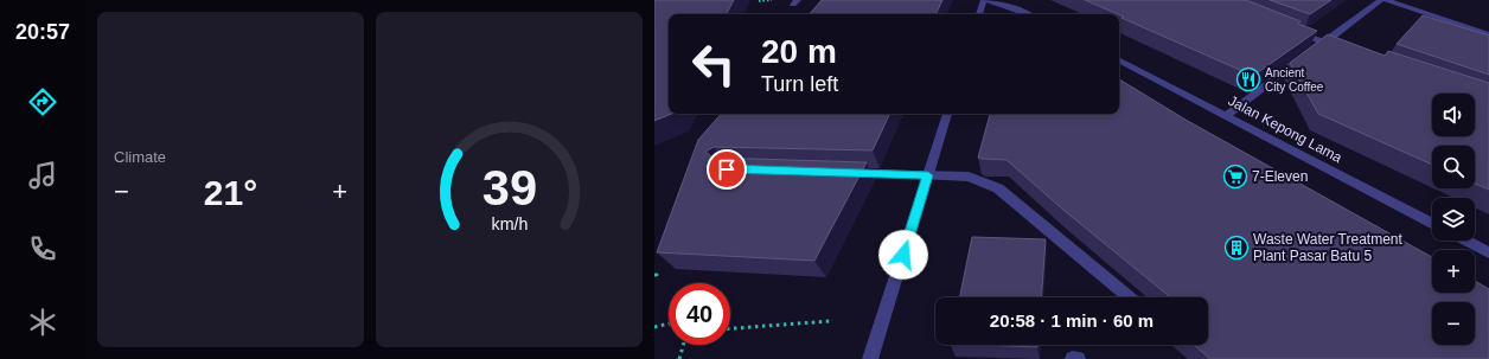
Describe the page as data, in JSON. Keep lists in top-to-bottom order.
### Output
{
  "streets": {
    "street": ["Jalan Kepong Lama"]
  },
  "places": {
    "restaurant": ["Ancient City Coffee"],
    "supermarket": ["7-Eleven"],
    "building": ["Waste Water Treatment Plant Pasar Batu 5"]
  },
  "page": {
    "tabs": "20:57",
    "tile": "Climate",
    "turn": ["20 m", "Turn left"],
    "map_buttons": ["+", "−"],
    "heat": ["−", "21°", "+"],
    "limit": "40",
    "trip": "20:58 · 1 min · 60 m",
    "gauge": ["39", "km/h"]
  }
}
